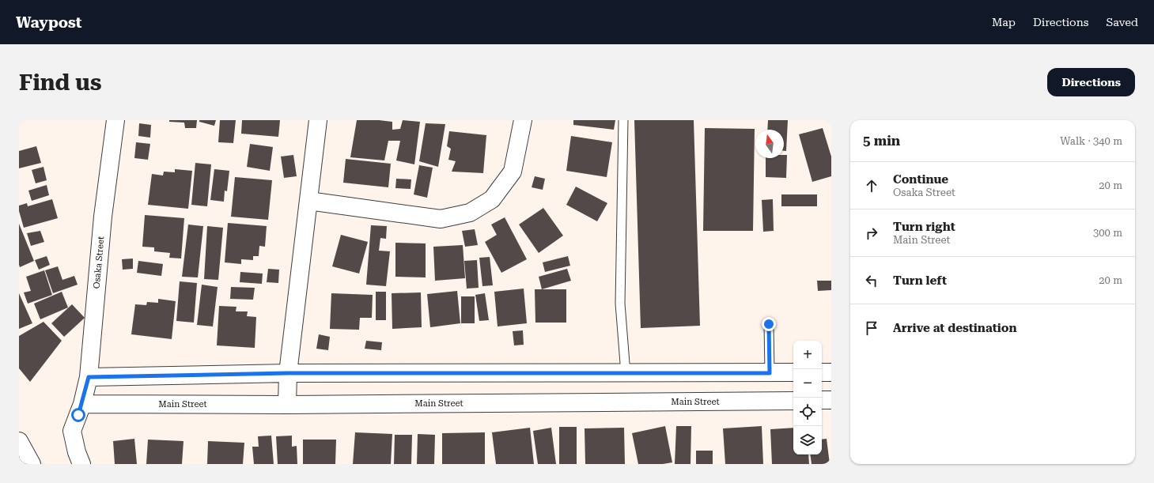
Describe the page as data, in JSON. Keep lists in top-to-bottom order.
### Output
{
  "streets": {
    "street": ["Osaka Street", "Main Street"]
  },
  "crossings": [
    ["Osaka Street", "Main Street"]
  ],
  "north": "top",
  "page": {
    "header": "Waypost",
    "nav": ["Map", "Directions", "Saved"],
    "buttons": "Directions",
    "title": "Find us",
    "heading": ["5 min", "Walk · 340 m"],
    "list": [
      ["Continue", "Osaka Street", "20 m"],
      ["Turn right", "Main Street", "300 m"],
      ["Turn left", "20 m"],
      "Arrive at destination"
    ],
    "map_buttons": ["+", "−"]
  }
}
